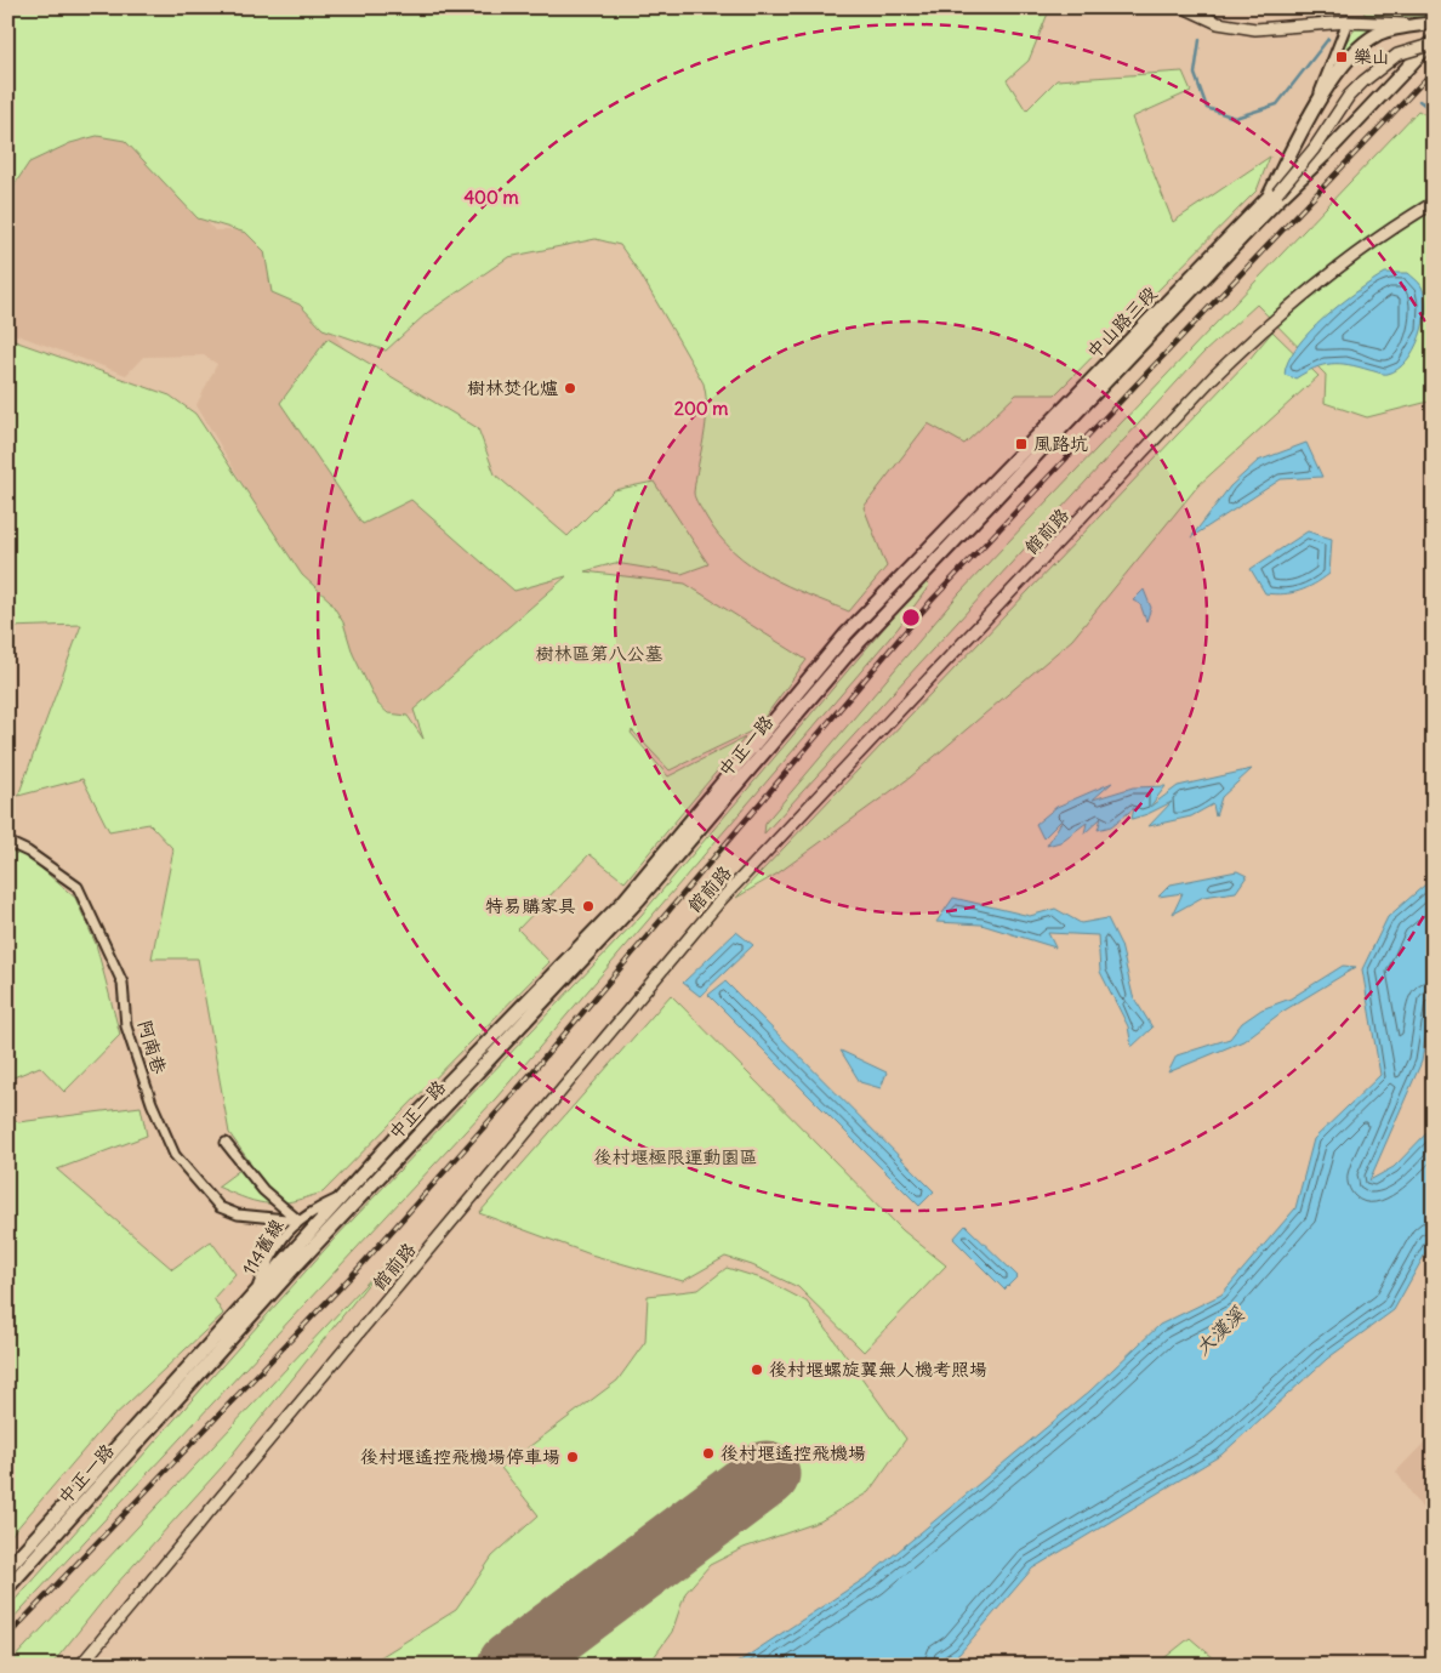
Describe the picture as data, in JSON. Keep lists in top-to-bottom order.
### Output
{
  "streets": {
    "main road": ["中山路三段", "中正一路"],
    "street": ["館前路", "阿南巷", "114舊線"]
  },
  "crossings": [
    ["中山路三段", "中正一路"],
    ["中正一路", "114舊線"],
    ["阿南巷", "114舊線"]
  ],
  "water": ["大漢溪"],
  "parks": ["樹林區第八公墓", "後村堰極限運動園區"],
  "places": {
    "transit": ["樂山", "風路坑"],
    "other": [
      "樹林焚化爐",
      "特易購家具",
      "後村堰螺旋翼無人機考照場",
      "後村堰遙控飛機場",
      "後村堰遙控飛機場停車場"
    ]
  },
  "rings": ["400 m", "200 m"]
}
